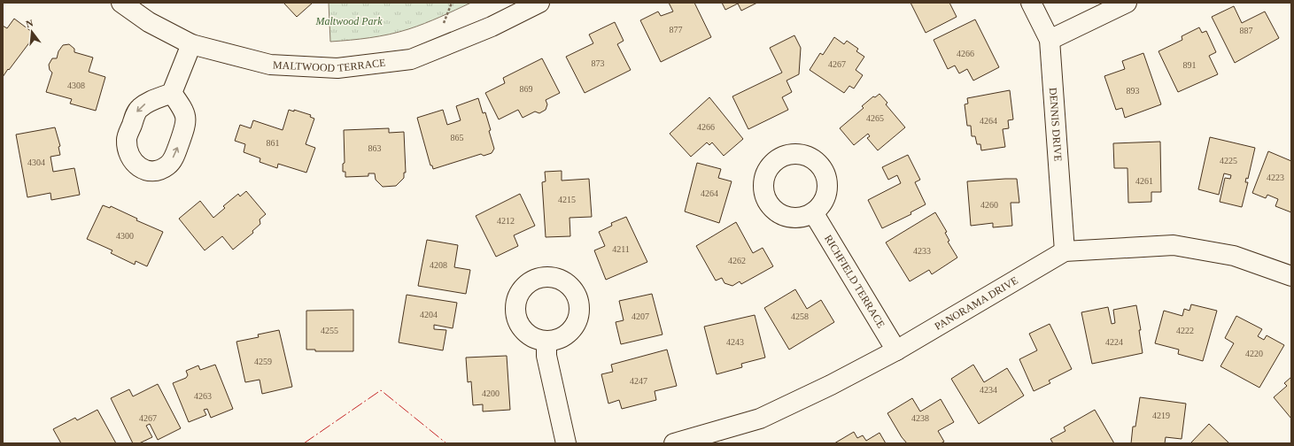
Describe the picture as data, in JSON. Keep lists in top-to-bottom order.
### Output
{
  "streets": {
    "street": [
      "MALTWOOD TERRACE",
      "DENNIS DRIVE",
      "RICHFIELD TERRACE",
      "PANORAMA DRIVE"
    ]
  },
  "crossings": [
    ["DENNIS DRIVE", "PANORAMA DRIVE"],
    ["RICHFIELD TERRACE", "PANORAMA DRIVE"]
  ],
  "parks": ["Maltwood Park"],
  "house_numbers": [
    "877",
    "887",
    "4266",
    "873",
    "4267",
    "891",
    "4308",
    "869",
    "893",
    "4265",
    "4264",
    "4266",
    "865",
    "861",
    "863",
    "4225",
    "4304",
    "4223",
    "4261",
    "4264",
    "4215",
    "4260",
    "4212",
    "4300",
    "4211",
    "4233",
    "4262",
    "4208",
    "4204",
    "4207",
    "4258",
    "4255",
    "4222",
    "4243",
    "4224",
    "4220",
    "4259",
    "4247",
    "4234",
    "4200",
    "4263",
    "4219",
    "4267",
    "4238"
  ],
  "north": "top"
}
